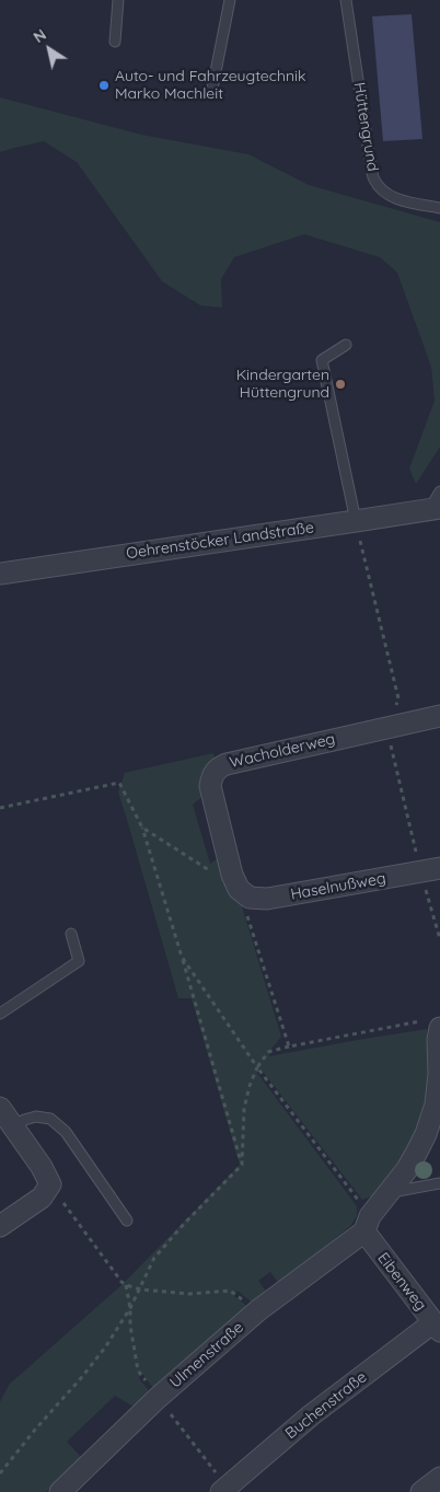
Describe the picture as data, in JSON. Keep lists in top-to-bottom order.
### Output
{
  "streets": {
    "street": [
      "Oehrenstöcker Landstraße",
      "Wacholderweg",
      "Haselnußweg",
      "Eibenweg",
      "Ulmenstraße",
      "Buchenstraße"
    ],
    "lane": ["Hüttengrund"]
  },
  "crossings": [
    ["Wacholderweg", "Haselnußweg"],
    ["Eibenweg", "Ulmenstraße"],
    ["Eibenweg", "Buchenstraße"]
  ],
  "places": ["Auto- und Fahrzeugtechnik Marko Machleit", "Kindergarten Hüttengrund"],
  "north": "top left"
}
